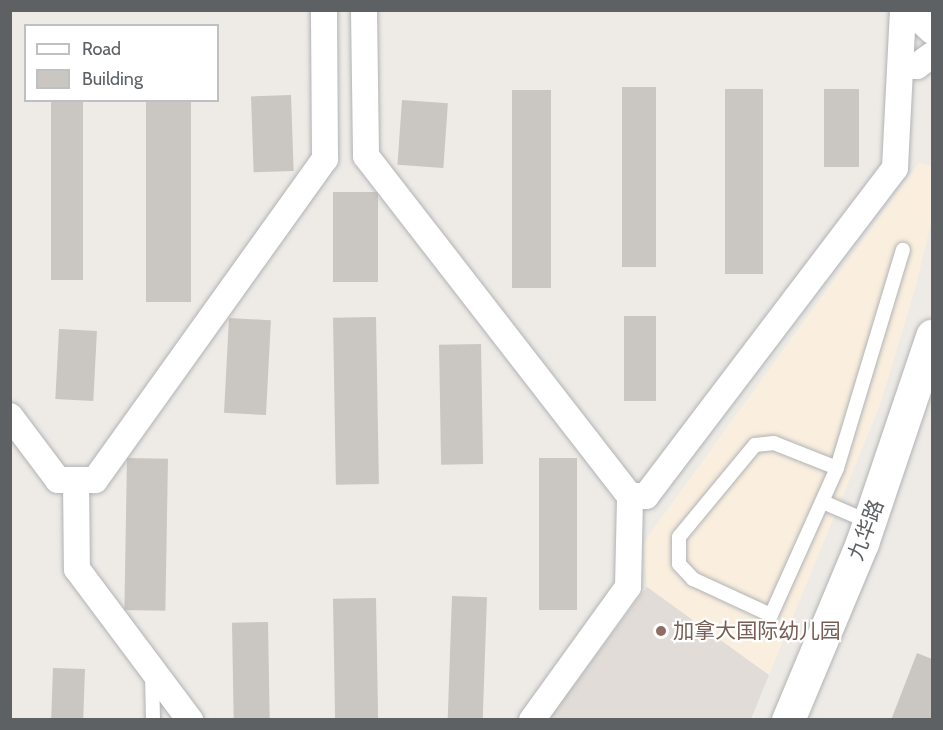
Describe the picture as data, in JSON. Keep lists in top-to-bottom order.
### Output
{
  "streets": {
    "street": ["九华路"]
  },
  "places": ["加拿大国际幼儿园"],
  "legend": ["Road", "Building"]
}
